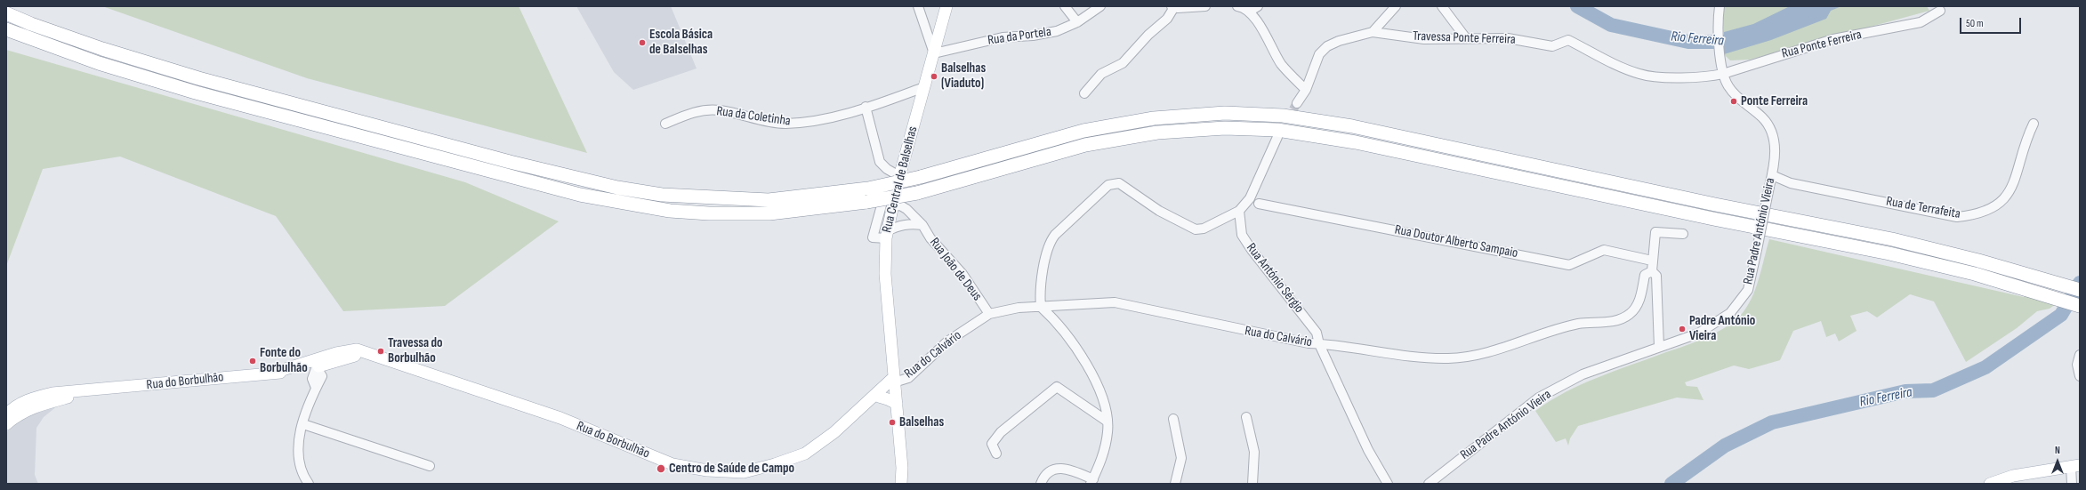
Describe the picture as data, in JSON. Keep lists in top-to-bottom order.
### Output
{
  "streets": {
    "main road": ["Rua Central de Balselhas", "Rua do Borbulhão"],
    "street": [
      "Rua da Portela",
      "Travessa Ponte Ferreira",
      "Rua Ponte Ferreira",
      "Rua da Coletinha",
      "Rua de Terrafeita",
      "Rua Padre António Vieira",
      "Rua Doutor Alberto Sampaio",
      "Rua João de Deus",
      "Rua António Sérgio",
      "Rua do Calvário"
    ]
  },
  "crossings": [
    ["Rua da Portela", "Rua Central de Balselhas"],
    ["Travessa Ponte Ferreira", "Rua Ponte Ferreira"],
    ["Travessa Ponte Ferreira", "Rua Padre António Vieira"],
    ["Rua Ponte Ferreira", "Rua Padre António Vieira"],
    ["Rua da Coletinha", "Rua Central de Balselhas"],
    ["Rua Central de Balselhas", "Rua João de Deus"],
    ["Rua Central de Balselhas", "Rua do Calvário"],
    ["Rua Central de Balselhas", "Rua do Borbulhão"],
    ["Rua de Terrafeita", "Rua Padre António Vieira"],
    ["Rua João de Deus", "Rua do Calvário"],
    ["Rua António Sérgio", "Rua do Calvário"],
    ["Rua do Calvário", "Rua do Borbulhão"]
  ],
  "water": ["Rio Ferreira"],
  "places": [
    "Escola Básica de Balselhas",
    "Balselhas (Viaduto)",
    "Ponte Ferreira",
    "Padre António Vieira",
    "Travessa do Borbulhão",
    "Fonte do Borbulhão",
    "Balselhas",
    "Centro de Saúde de Campo"
  ],
  "scale_bar": "50 m",
  "north": "top"
}
